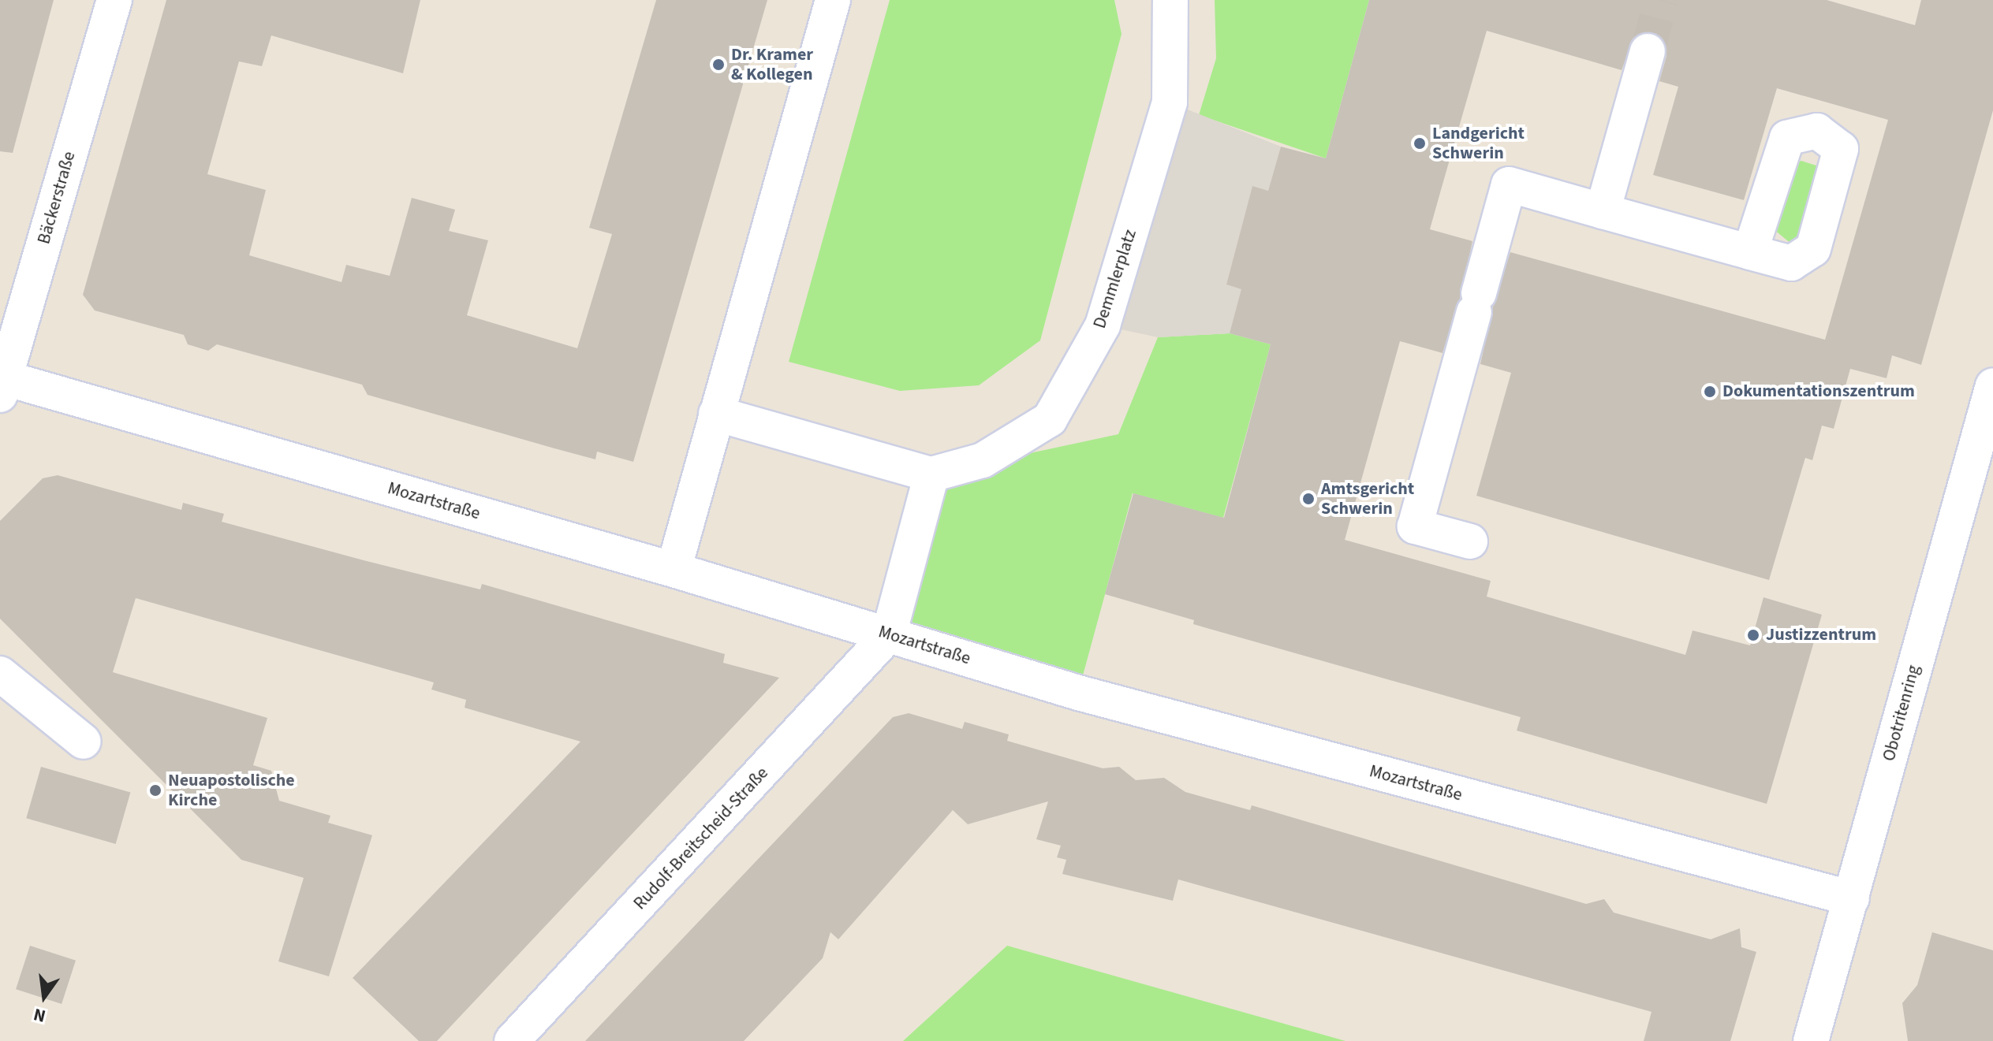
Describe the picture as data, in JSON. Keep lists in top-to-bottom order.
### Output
{
  "streets": {
    "street": [
      "Bäckerstraße",
      "Demmlerplatz",
      "Mozartstraße",
      "Obotritenring",
      "Rudolf-Breitscheid-Straße"
    ]
  },
  "crossings": [
    ["Bäckerstraße", "Mozartstraße"],
    ["Mozartstraße", "Obotritenring"],
    ["Mozartstraße", "Rudolf-Breitscheid-Straße"]
  ],
  "places": [
    "Dr. Kramer & Kollegen",
    "Landgericht Schwerin",
    "Dokumentationszentrum",
    "Amtsgericht Schwerin",
    "Justizzentrum",
    "Neuapostolische Kirche"
  ],
  "north": "bottom"
}
